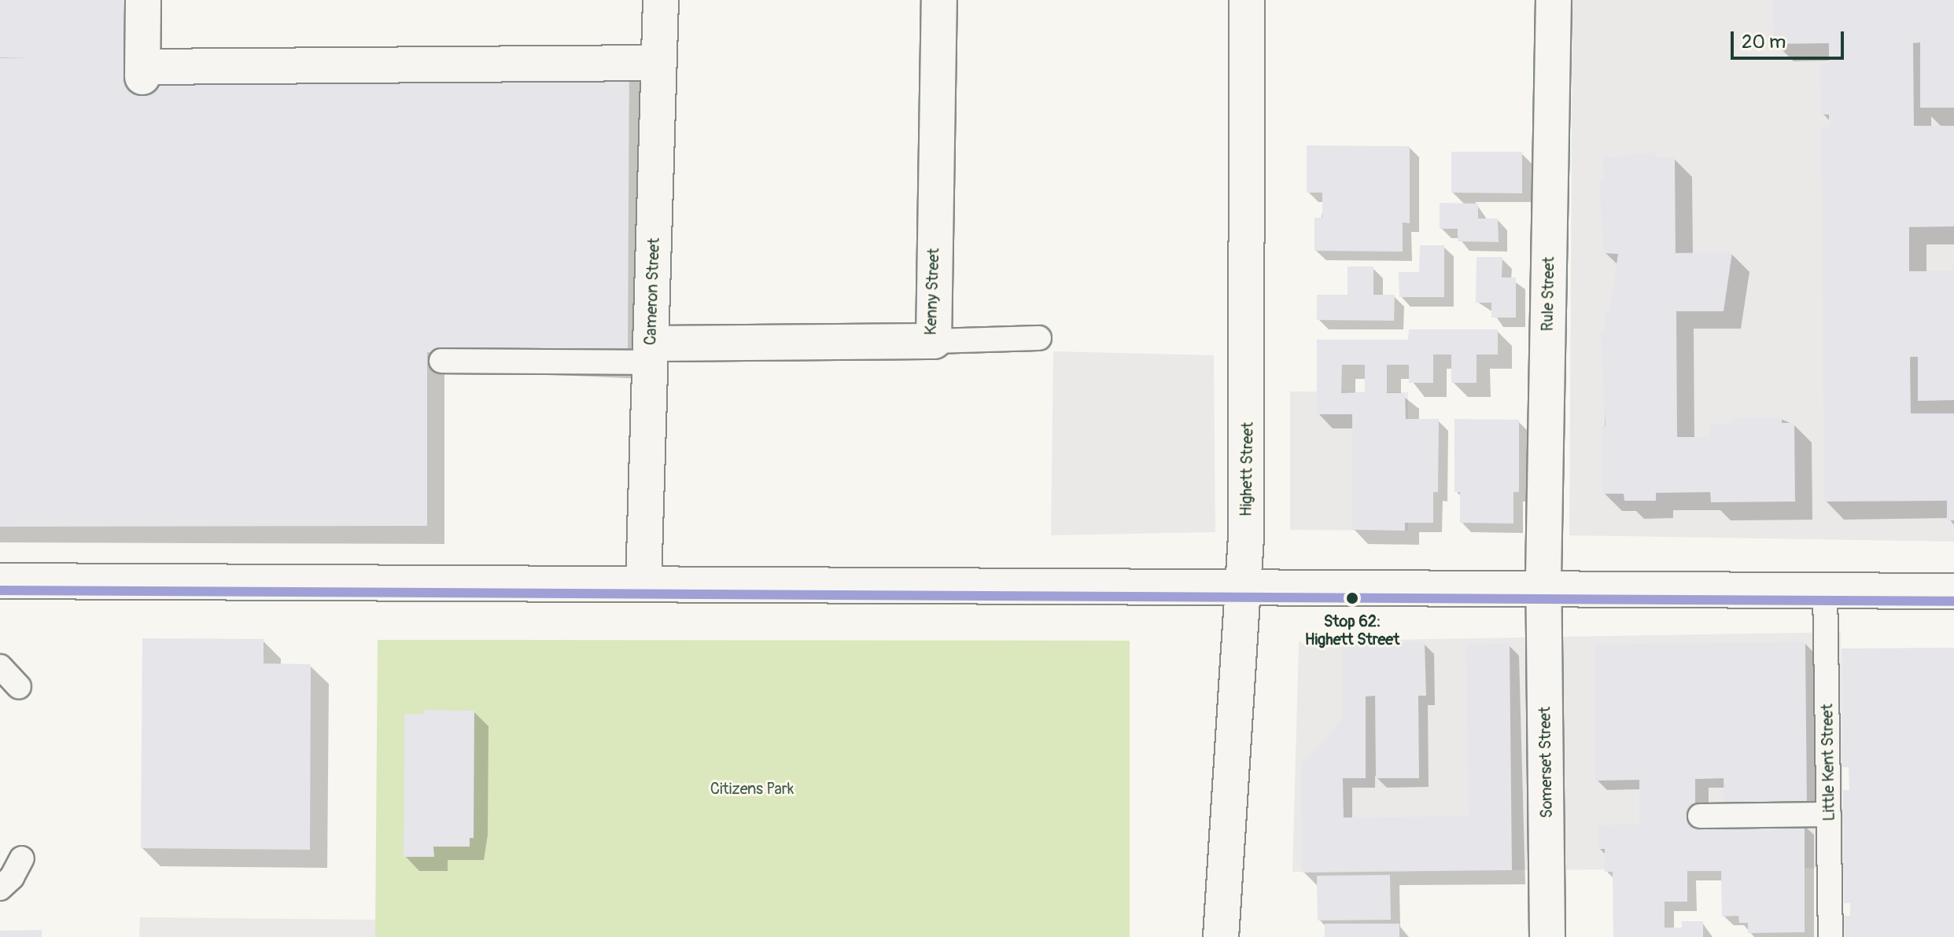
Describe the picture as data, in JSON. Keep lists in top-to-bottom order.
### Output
{
  "streets": {
    "street": [
      "Cameron Street",
      "Kenny Street",
      "Rule Street",
      "Highett Street",
      "Somerset Street"
    ],
    "lane": ["Little Kent Street"]
  },
  "crossings": [
    ["Cameron Street", "Kenny Street"],
    ["Rule Street", "Somerset Street"]
  ],
  "parks": ["Citizens Park"],
  "places": ["Stop 62: Highett Street"],
  "scale_bar": "20 m"
}
